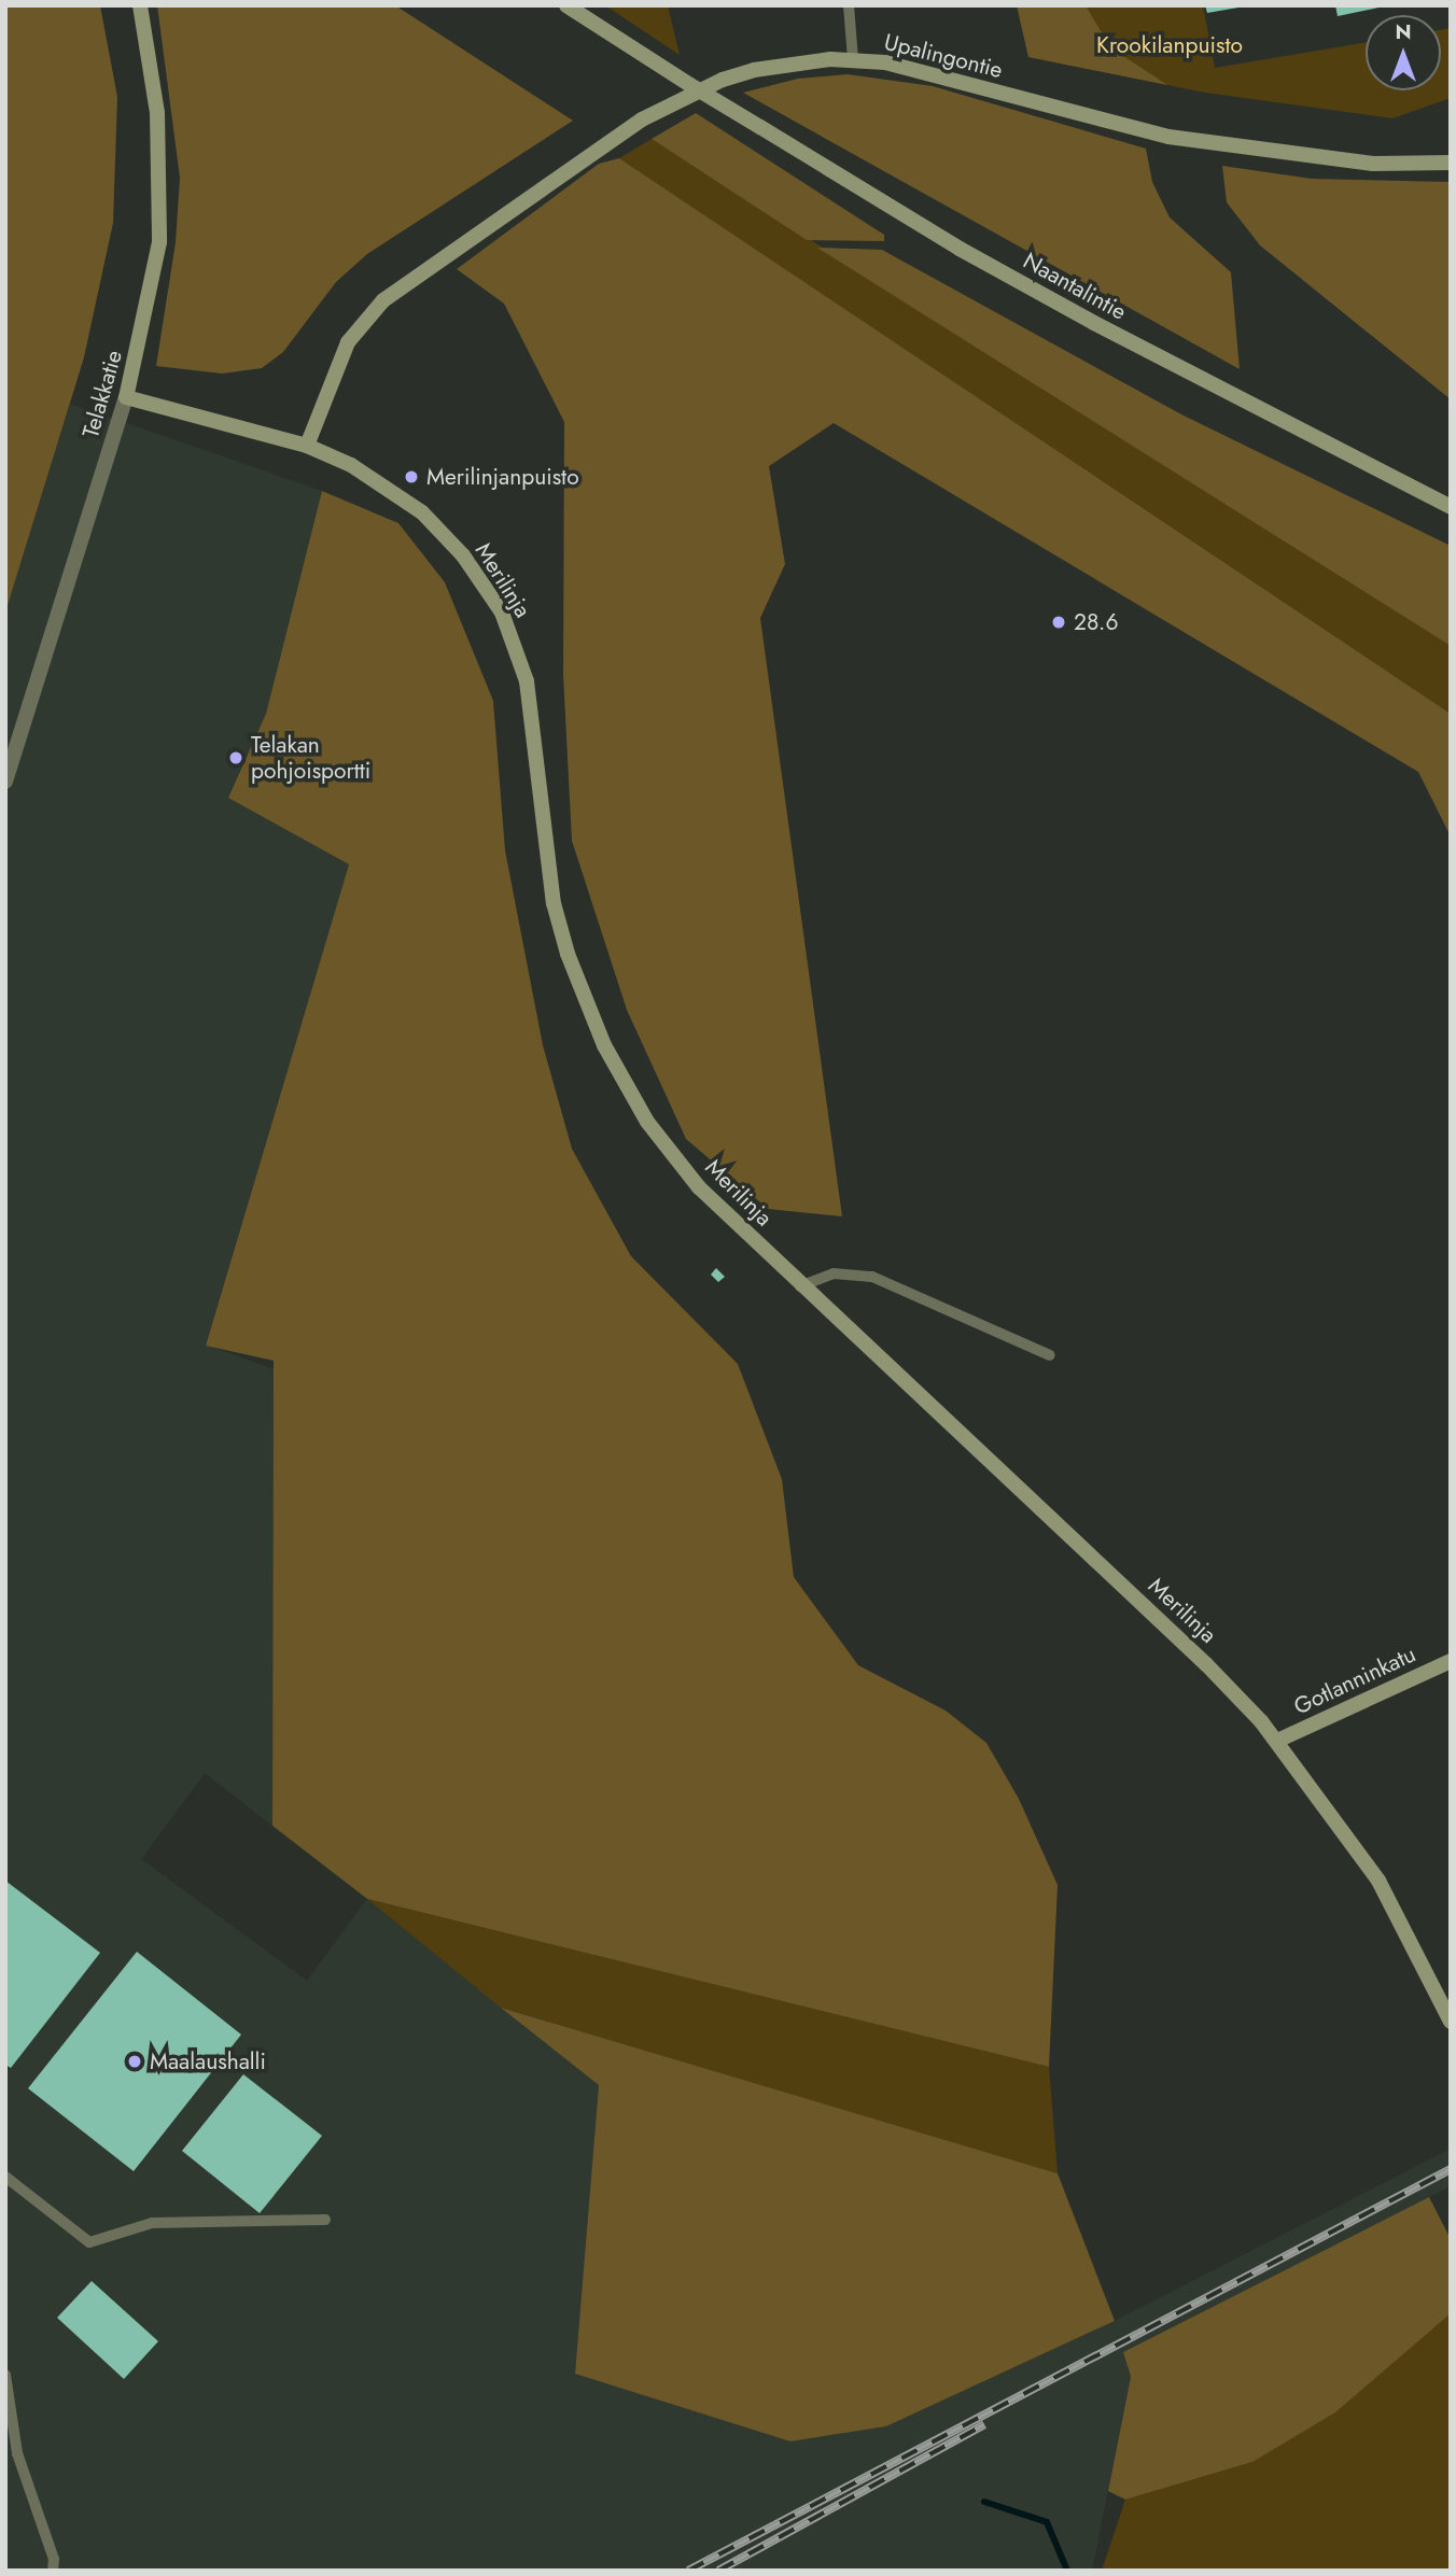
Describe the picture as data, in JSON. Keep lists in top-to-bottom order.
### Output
{
  "streets": {
    "street": [
      "Upalingontie",
      "Naantalintie",
      "Telakkatie",
      "Merilinja",
      "Gotlanninkatu"
    ]
  },
  "crossings": [
    ["Upalingontie", "Merilinja"],
    ["Telakkatie", "Merilinja"],
    ["Merilinja", "Gotlanninkatu"]
  ],
  "parks": ["Krookilanpuisto"],
  "places": [
    "Merilinjanpuisto",
    "28.6",
    "Telakan pohjoisportti",
    "Maalaushalli"
  ],
  "north": "top"
}
